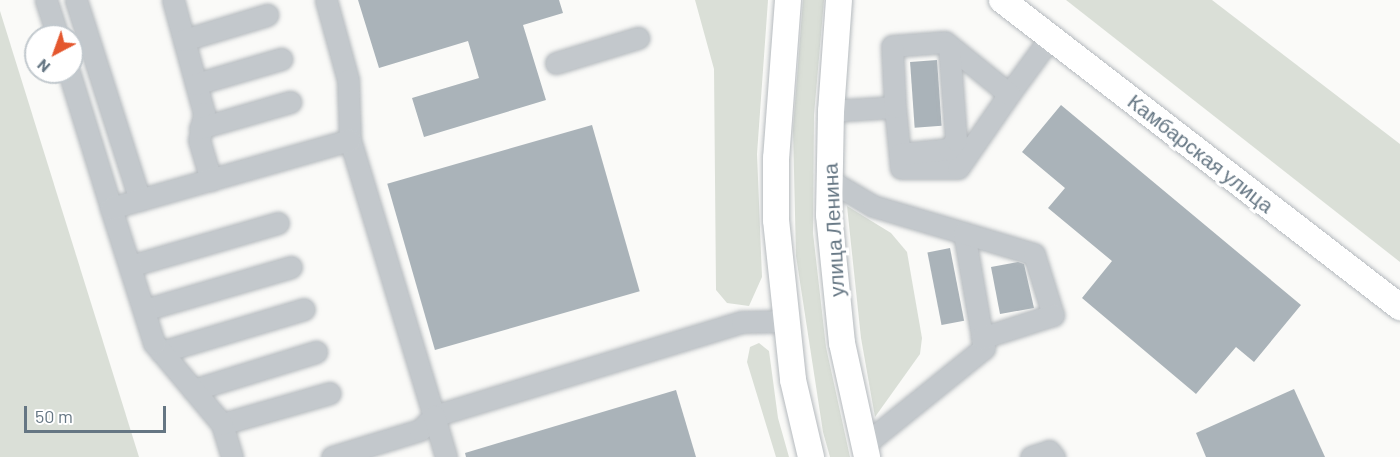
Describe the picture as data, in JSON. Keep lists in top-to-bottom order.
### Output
{
  "streets": {
    "main road": ["Камбарская улица", "улица Ленина"]
  },
  "scale_bar": "50 m",
  "north": "bottom left"
}
